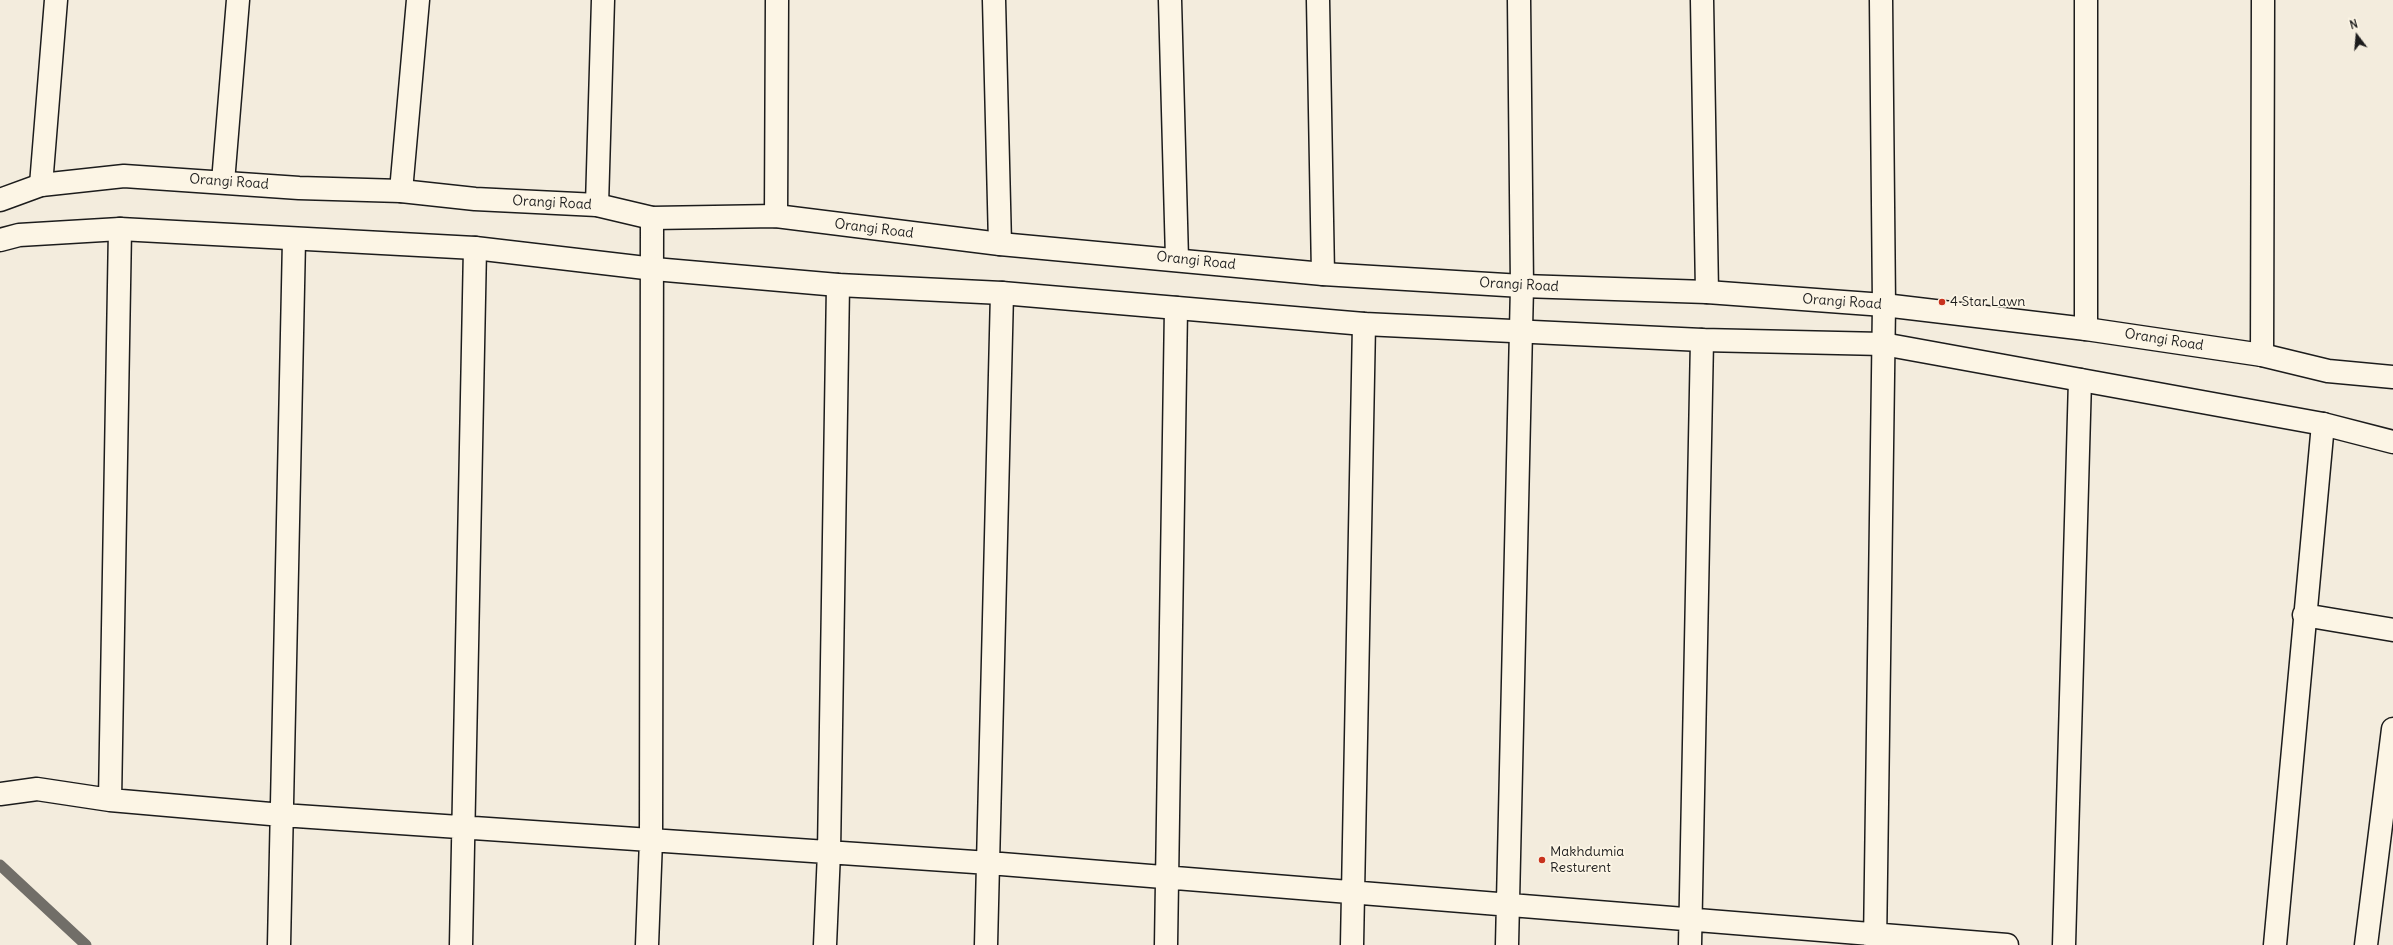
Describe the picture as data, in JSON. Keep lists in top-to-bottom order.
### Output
{
  "streets": {
    "street": ["Orangi Road"]
  },
  "places": ["4 Star Lawn", "Makhdumia Resturent"],
  "north": "top"
}
